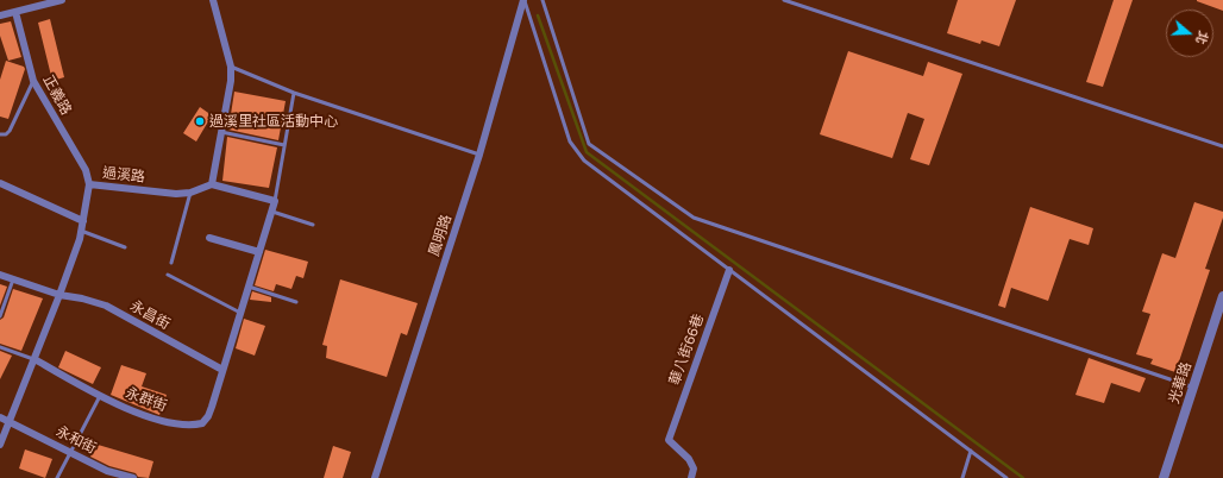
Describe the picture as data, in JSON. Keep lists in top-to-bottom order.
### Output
{
  "streets": {
    "street": [
      "正義路",
      "過溪路",
      "鳳明路",
      "永昌街",
      "華八街66巷",
      "光華路",
      "永群街",
      "永和街"
    ]
  },
  "crossings": [
    ["正義路", "過溪路"],
    ["過溪路", "永昌街"],
    ["過溪路", "永群街"],
    ["過溪路", "永和街"],
    ["永昌街", "永群街"]
  ],
  "places": ["過溪里社區活動中心"],
  "north": "right"
}
